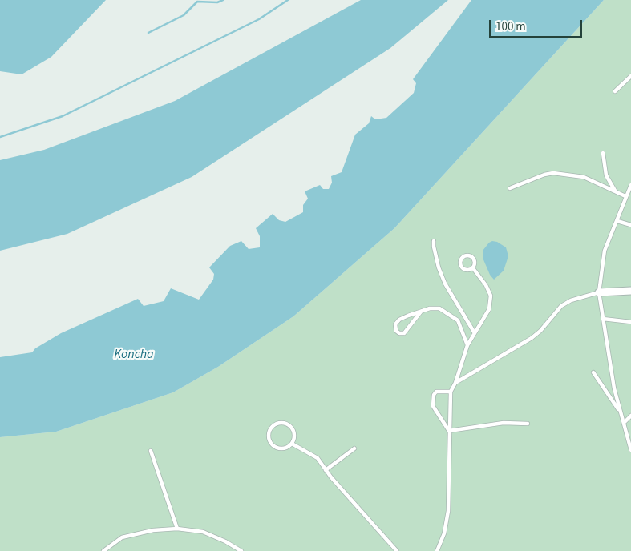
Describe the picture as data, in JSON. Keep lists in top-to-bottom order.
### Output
{
  "water": ["Koncha"],
  "scale_bar": "100 m"
}
